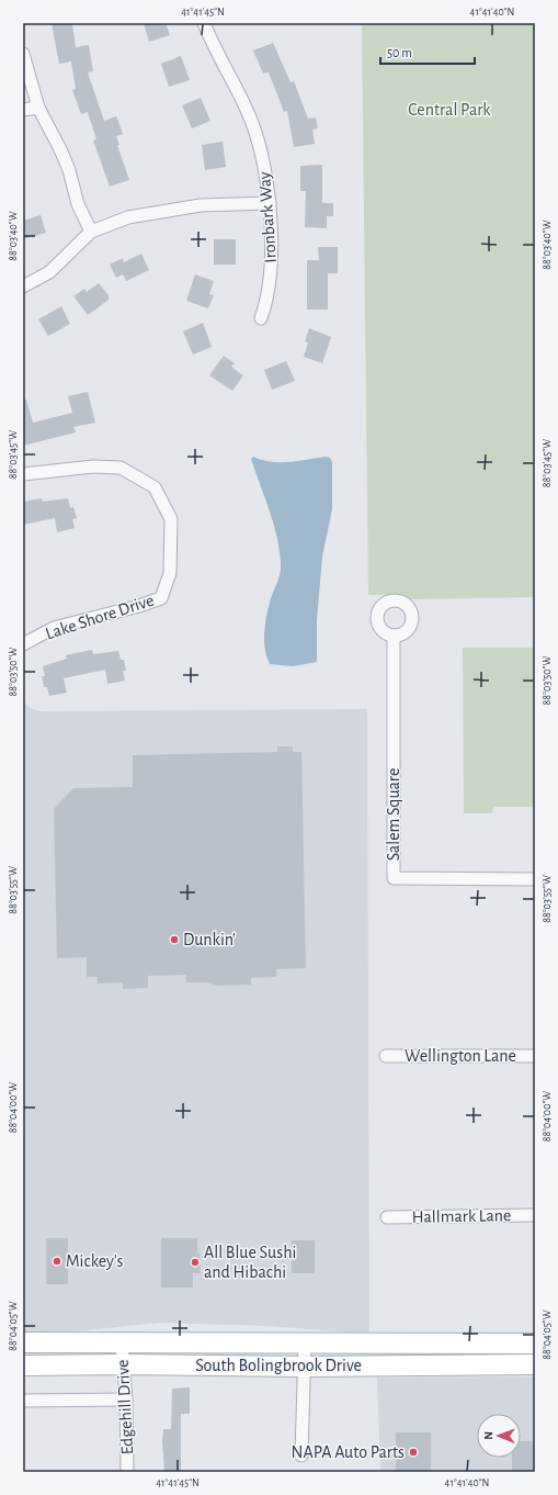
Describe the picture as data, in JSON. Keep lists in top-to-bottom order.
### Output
{
  "streets": {
    "main road": ["South Bolingbrook Drive"],
    "street": [
      "Ironbark Way",
      "Lake Shore Drive",
      "Salem Square",
      "Wellington Lane",
      "Hallmark Lane",
      "Edgehill Drive"
    ]
  },
  "crossings": [
    ["South Bolingbrook Drive", "Edgehill Drive"]
  ],
  "parks": ["Central Park"],
  "places": [
    "Dunkin'",
    "Mickey's",
    "All Blue Sushi and Hibachi",
    "NAPA Auto Parts"
  ],
  "scale_bar": "50 m",
  "north": "left",
  "coordinates": [
    "41°41'45\"N",
    "41°41'40\"N",
    "88°03'40\"W",
    "88°03'45\"W",
    "88°03'50\"W",
    "88°03'55\"W",
    "88°04'00\"W",
    "88°04'05\"W"
  ]
}
